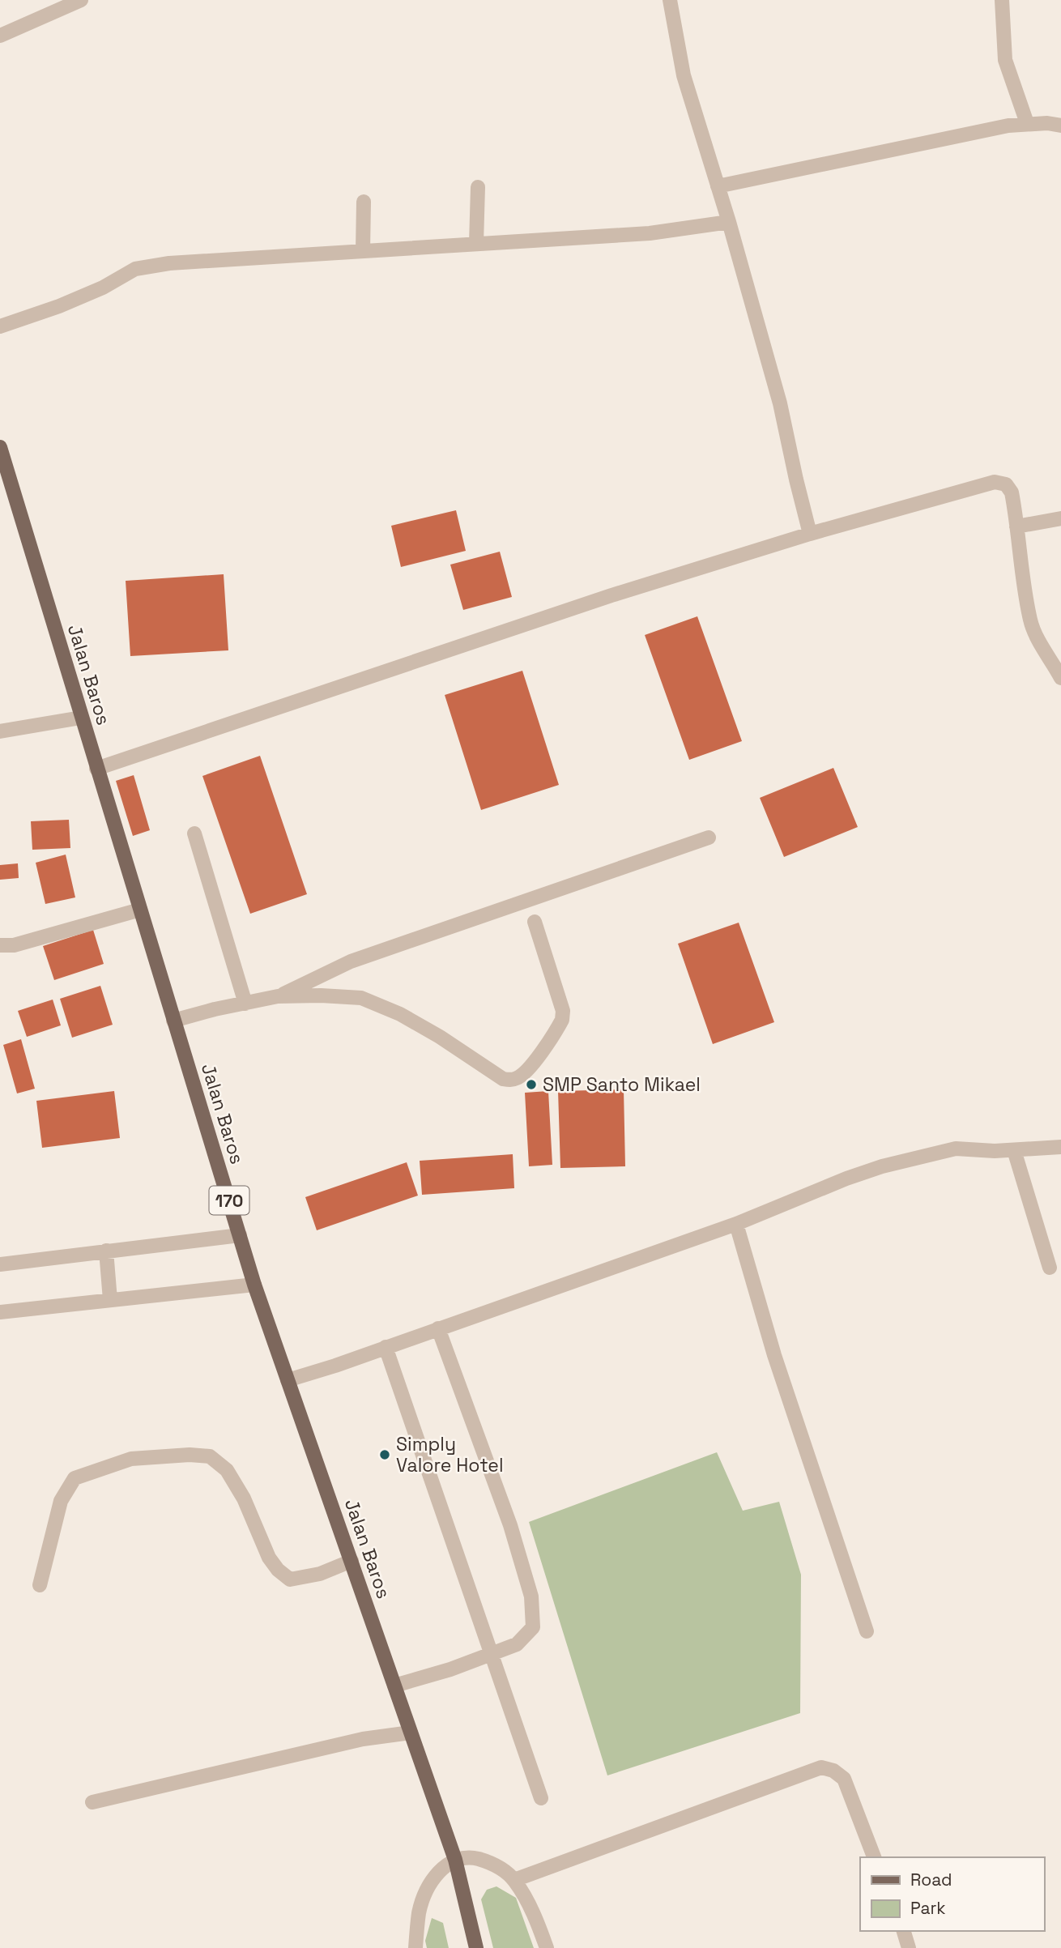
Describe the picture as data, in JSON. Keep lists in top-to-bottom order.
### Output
{
  "streets": {
    "main road": ["Jalan Baros", "170"]
  },
  "places": ["SMP Santo Mikael", "Simply Valore Hotel"],
  "legend": ["Road", "Park"]
}
